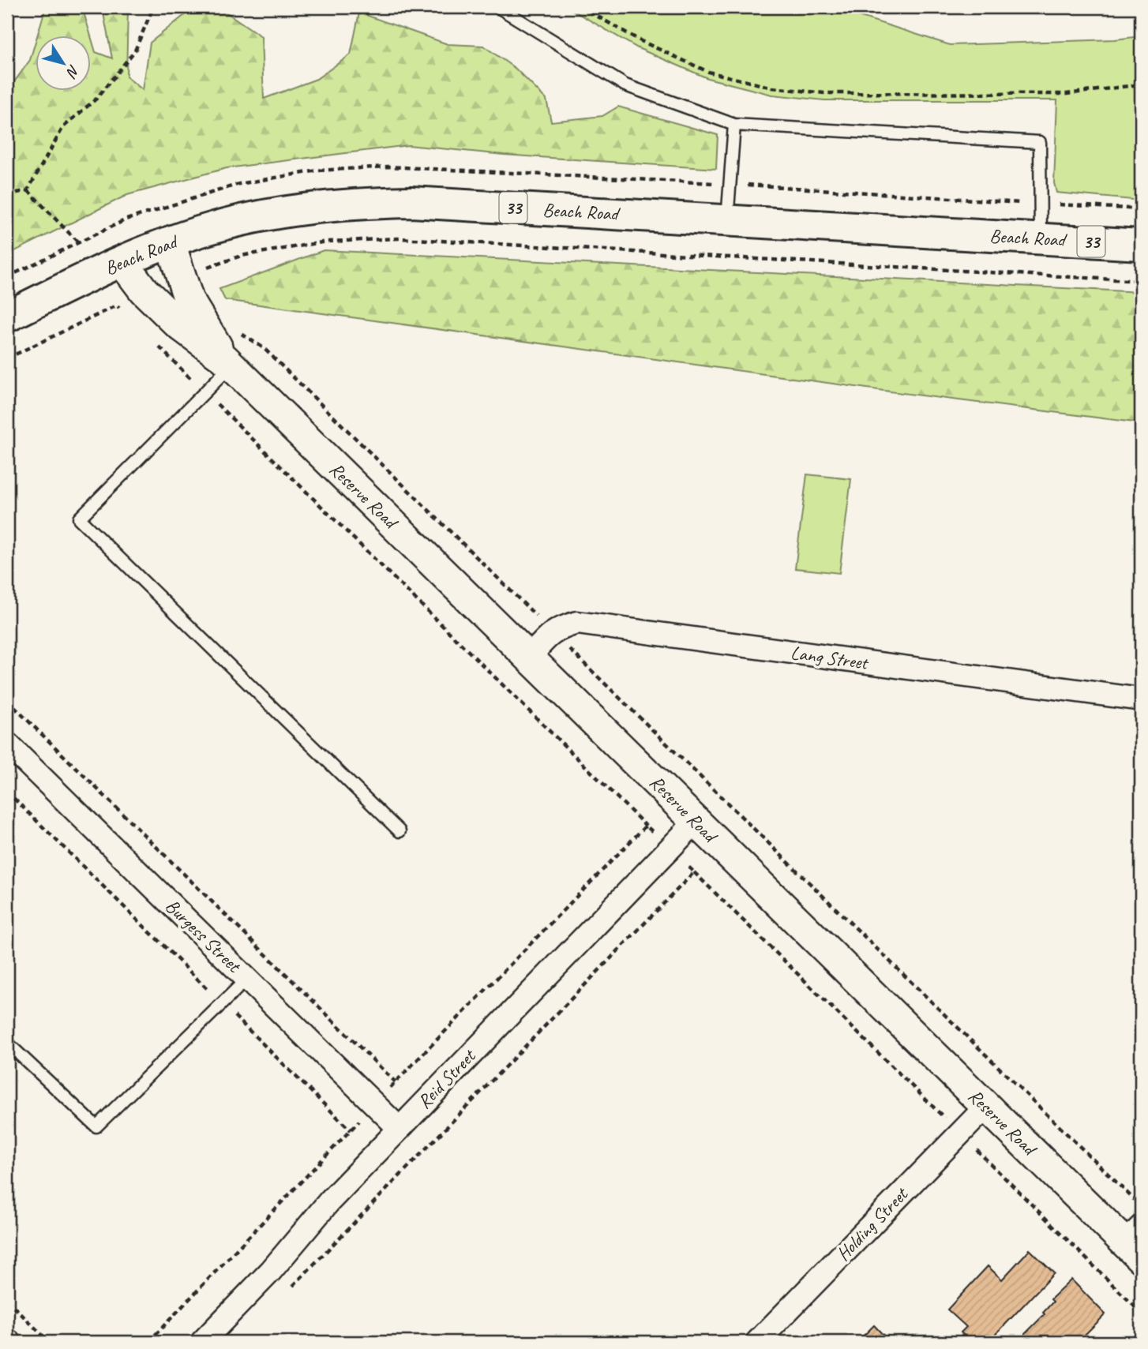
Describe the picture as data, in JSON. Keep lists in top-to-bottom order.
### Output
{
  "streets": {
    "main road": ["33", "Beach Road"],
    "street": [
      "Reserve Road",
      "Lang Street",
      "Burgess Street",
      "Reid Street",
      "Holding Street"
    ]
  },
  "crossings": [
    ["Beach Road", "Reserve Road"],
    ["Reserve Road", "Reid Street"],
    ["Reserve Road", "Holding Street"],
    ["Burgess Street", "Reid Street"]
  ],
  "north": "bottom right"
}
